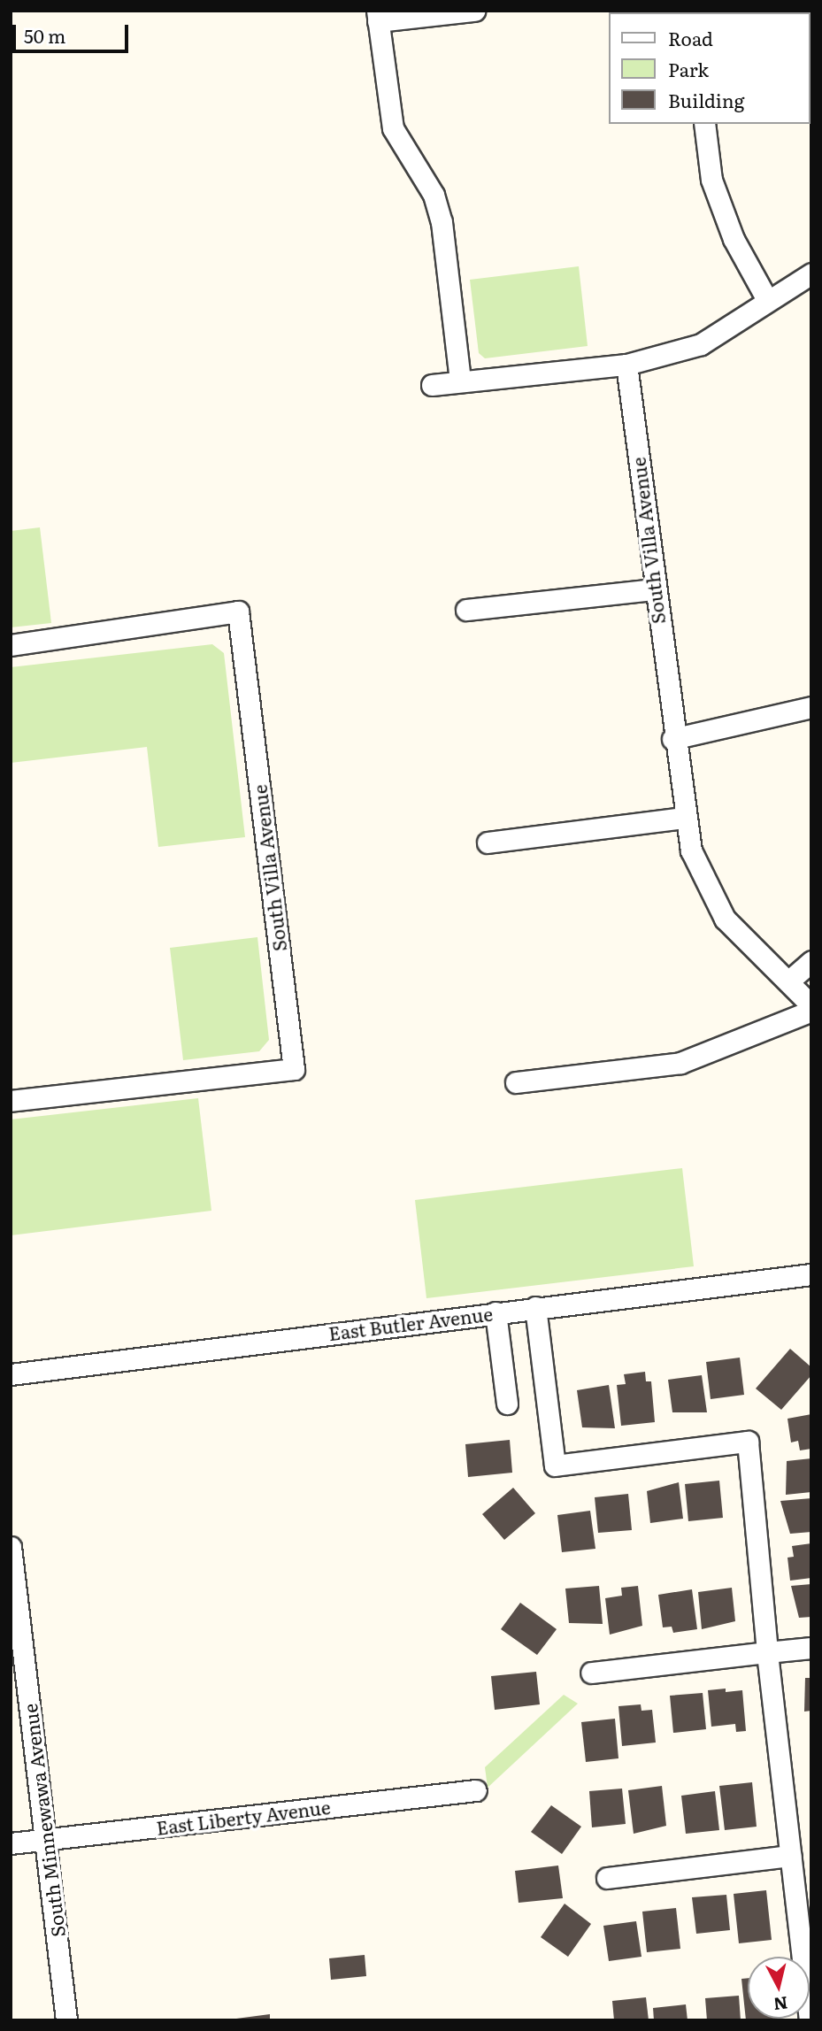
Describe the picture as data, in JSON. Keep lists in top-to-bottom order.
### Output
{
  "streets": {
    "street": [
      "South Villa Avenue",
      "East Butler Avenue",
      "East Liberty Avenue",
      "South Minnewawa Avenue"
    ]
  },
  "crossings": [
    ["East Liberty Avenue", "South Minnewawa Avenue"]
  ],
  "legend": ["Road", "Park", "Building"],
  "scale_bar": "50 m",
  "north": "bottom"
}
